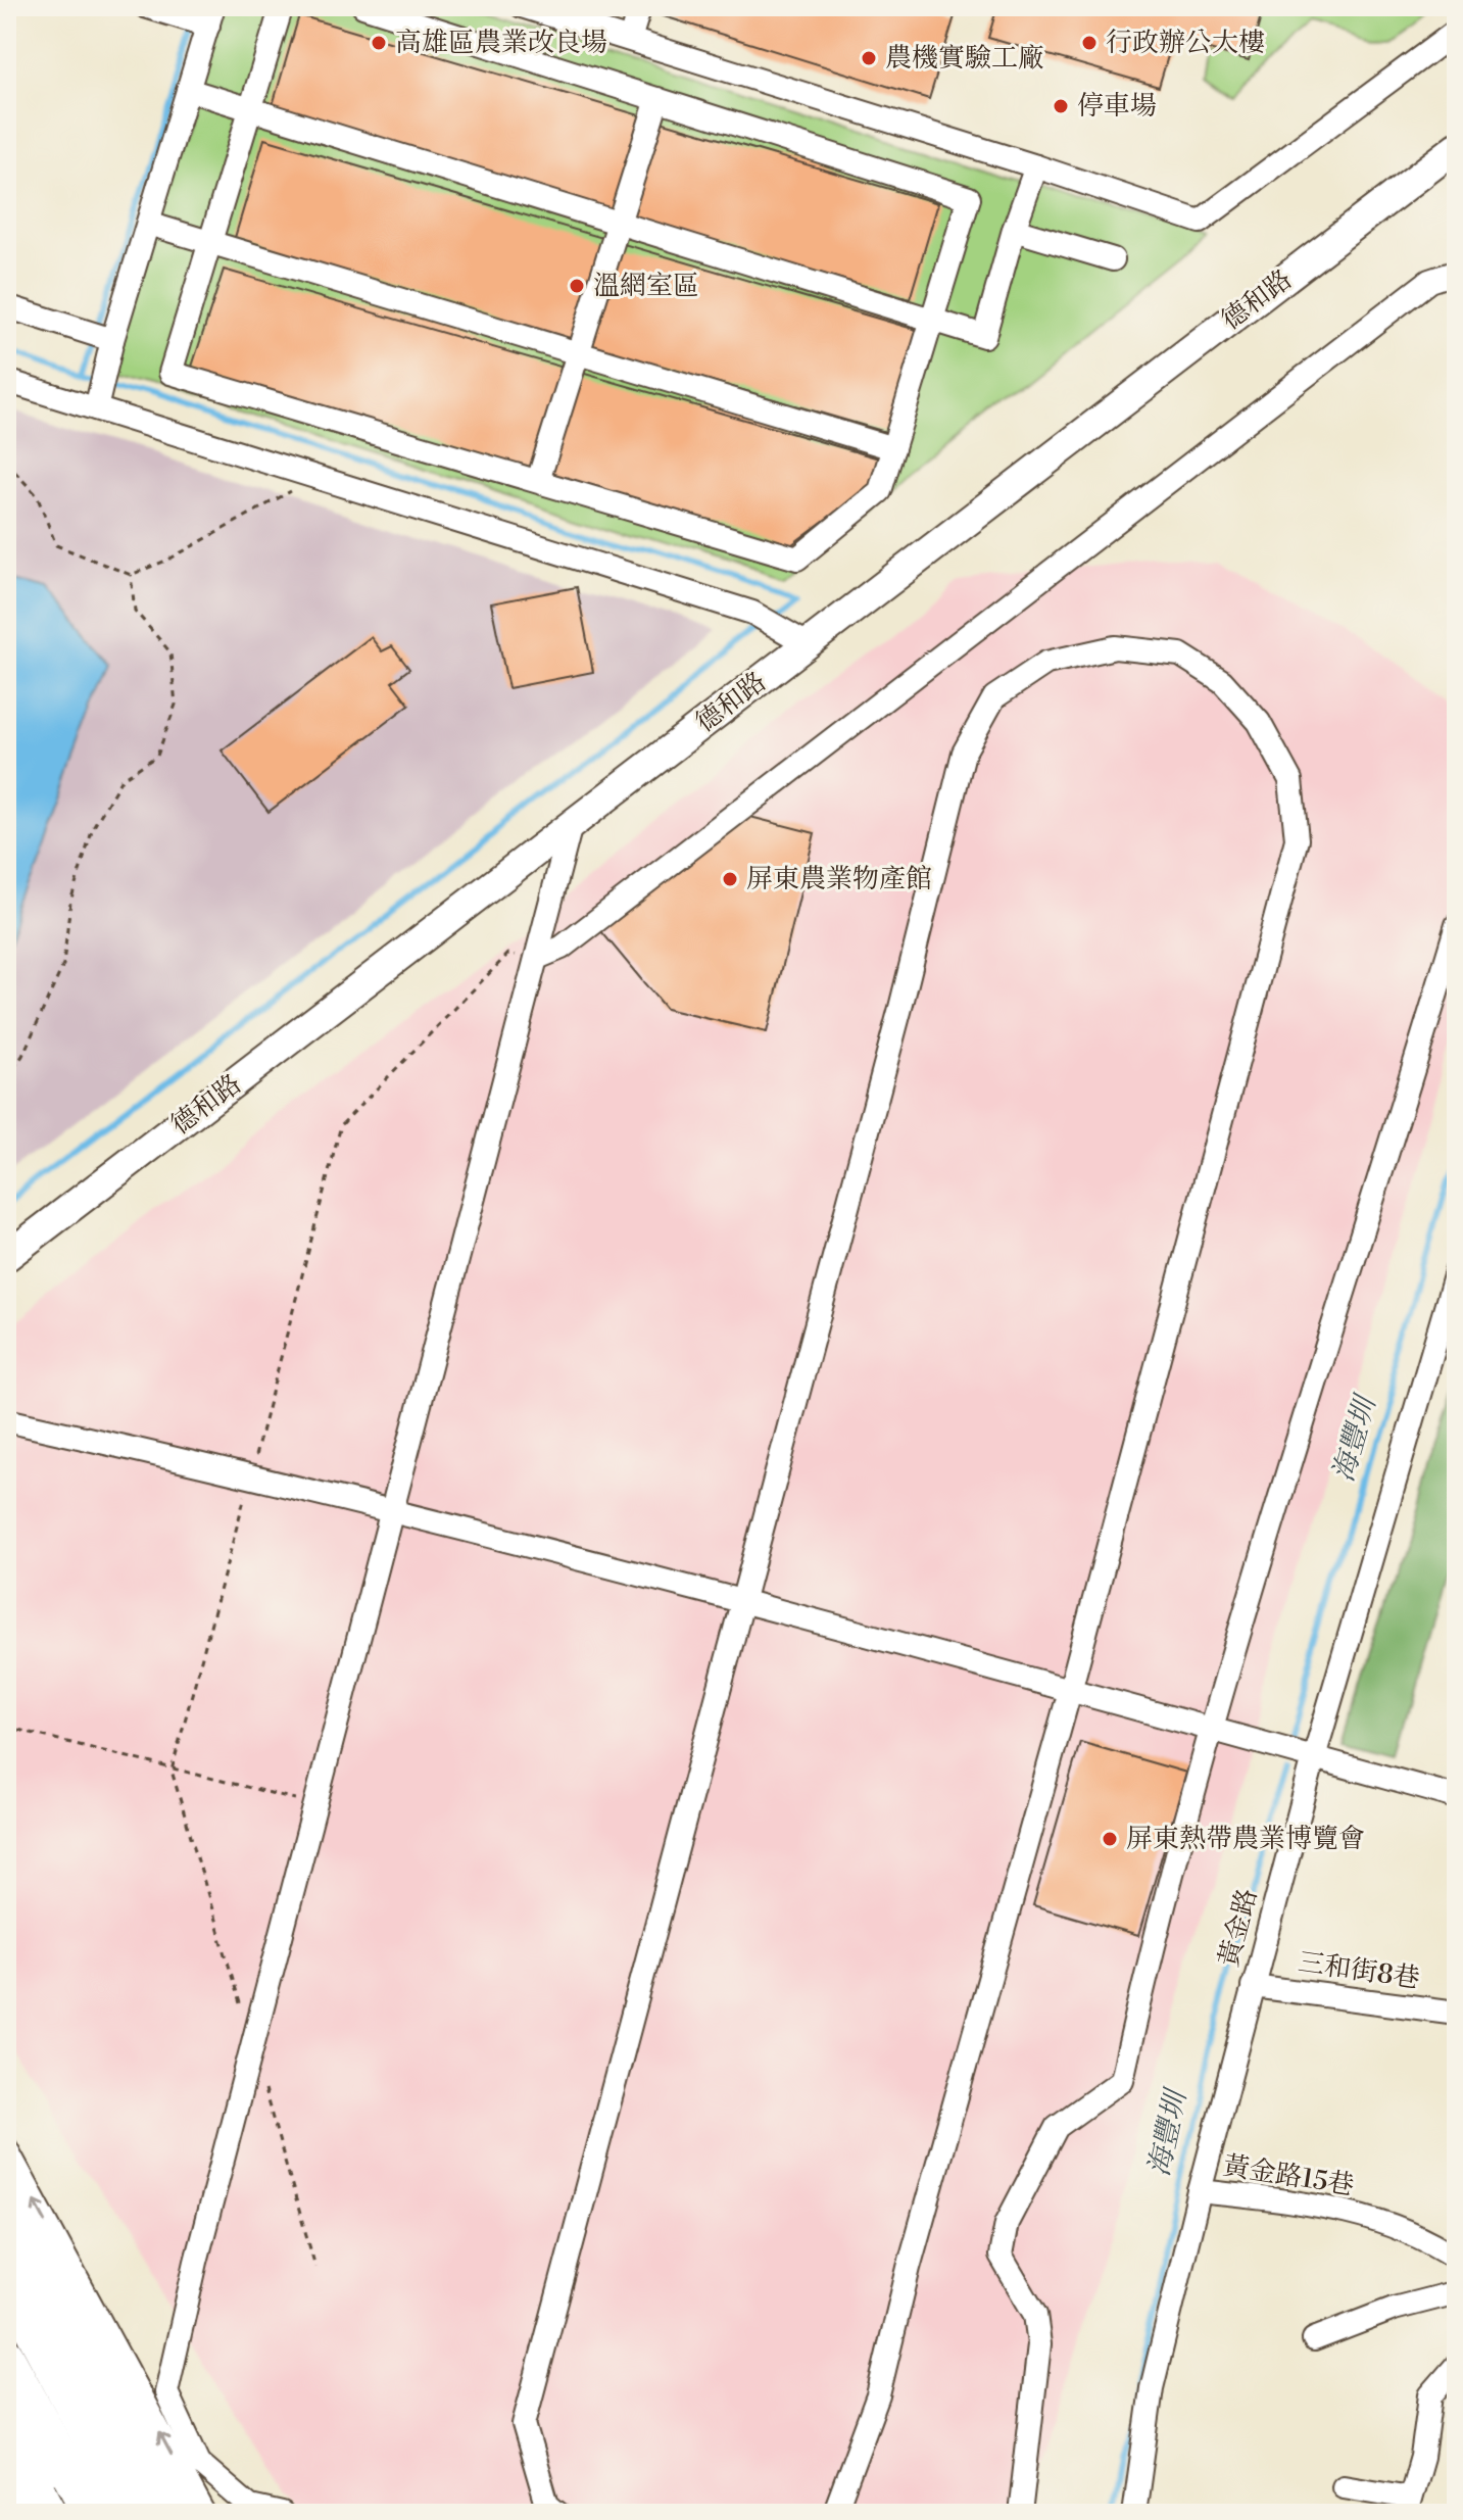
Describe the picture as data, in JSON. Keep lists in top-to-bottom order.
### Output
{
  "streets": {
    "main road": ["德和路"],
    "street": ["黃金路", "三和街8巷", "黃金路15巷"]
  },
  "crossings": [
    ["黃金路", "三和街8巷"],
    ["黃金路", "黃金路15巷"]
  ],
  "water": ["海豐圳"],
  "places": [
    "高雄區農業改良場",
    "行政辦公大樓",
    "農機實驗工廠",
    "停車場",
    "溫網室區",
    "屏東農業物產館",
    "屏東熱帶農業博覽會"
  ]
}
